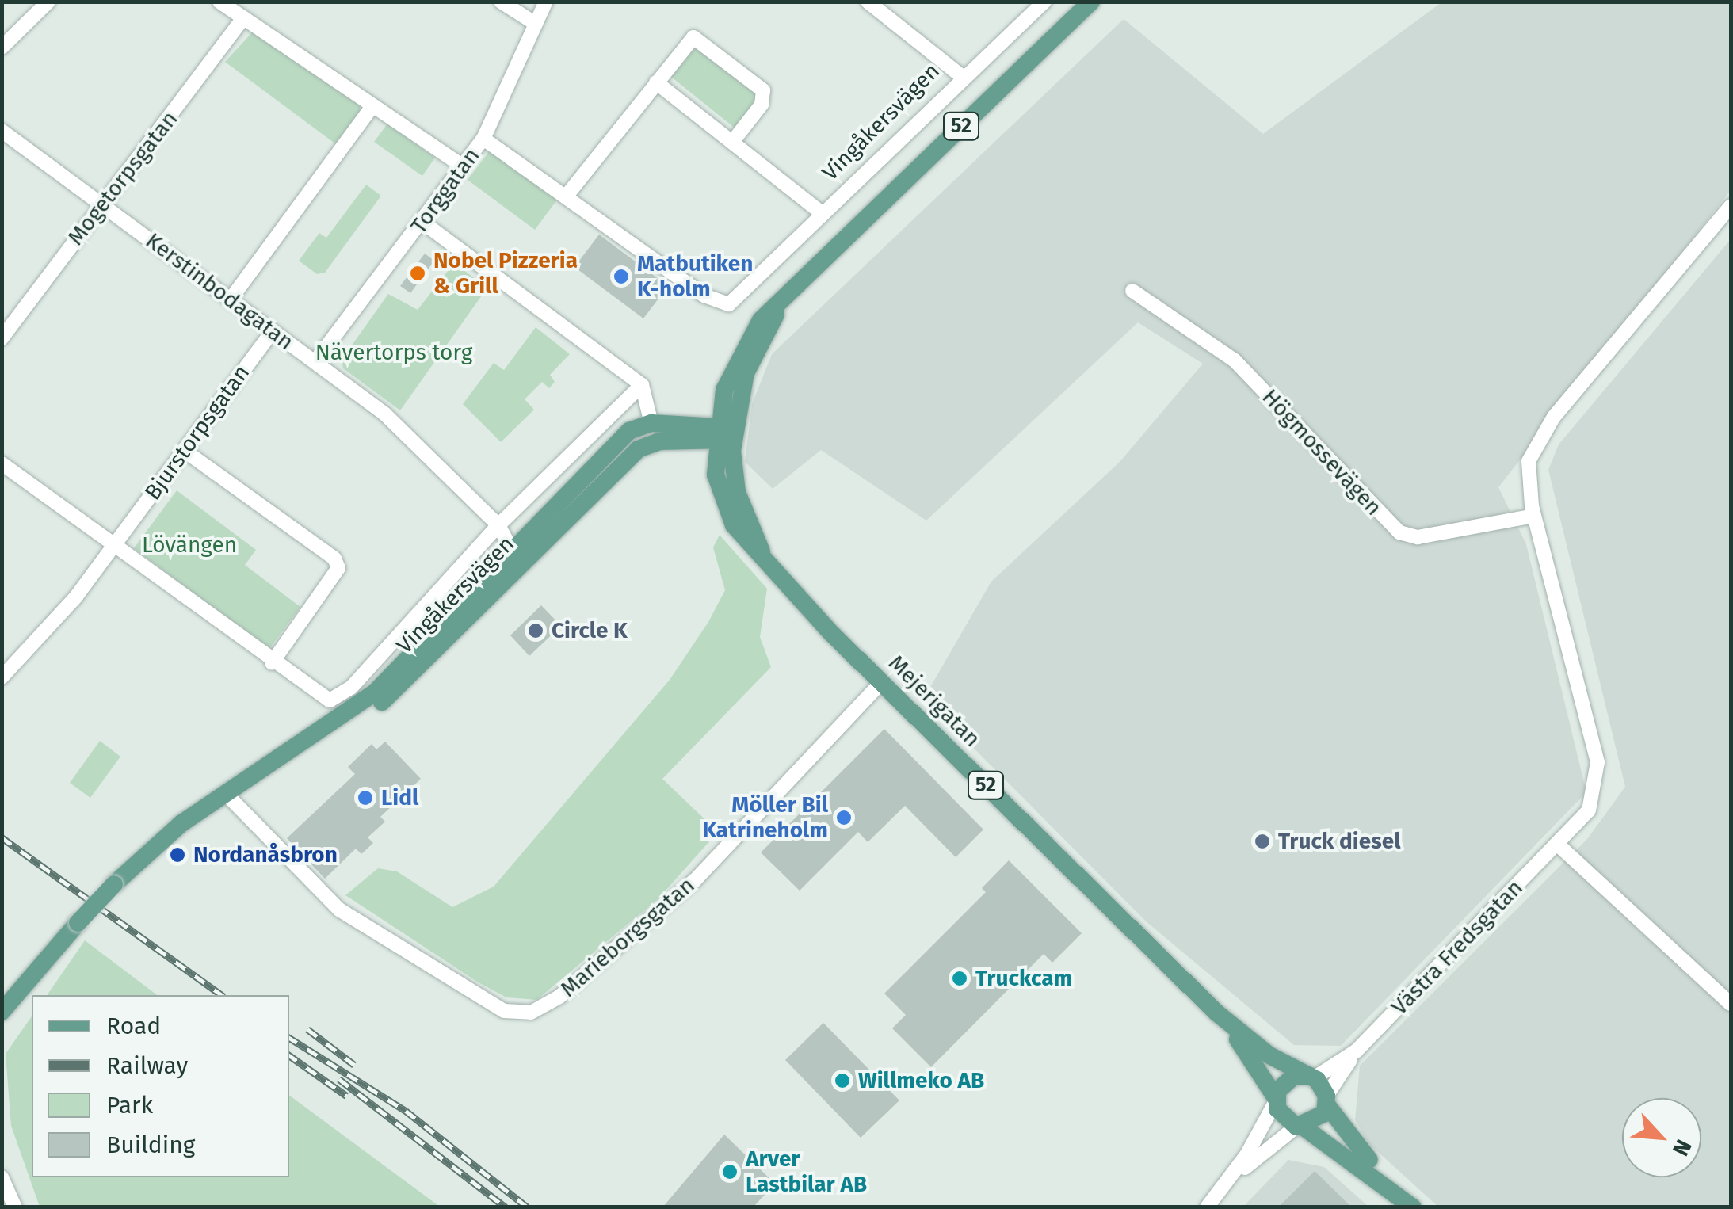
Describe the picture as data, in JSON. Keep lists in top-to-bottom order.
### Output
{
  "streets": {
    "main road": ["Vingåkersvägen", "52", "Mejerigatan"],
    "street": [
      "Mogetorpsgatan",
      "Torggatan",
      "Kerstinbodagatan",
      "Bjurstorpsgatan",
      "Högmossevägen",
      "Marieborgsgatan",
      "Västra Fredsgatan"
    ]
  },
  "crossings": [
    ["Vingåkersvägen", "Kerstinbodagatan"],
    ["Vingåkersvägen", "Bjurstorpsgatan"],
    ["Vingåkersvägen", "Marieborgsgatan"],
    ["52", "Mejerigatan"],
    ["52", "Västra Fredsgatan"],
    ["Mogetorpsgatan", "Kerstinbodagatan"],
    ["Torggatan", "Kerstinbodagatan"],
    ["Kerstinbodagatan", "Bjurstorpsgatan"],
    ["Mejerigatan", "Marieborgsgatan"],
    ["Mejerigatan", "Västra Fredsgatan"]
  ],
  "parks": ["Nävertorps torg", "Lövängen"],
  "places": [
    "Nobel Pizzeria & Grill",
    "Matbutiken K-holm",
    "Circle K",
    "Lidl",
    "Möller Bil Katrineholm",
    "Truck diesel",
    "Nordanåsbron",
    "Truckcam",
    "Willmeko AB",
    "Arver Lastbilar AB"
  ],
  "legend": [
    "Road",
    "Railway",
    "Park",
    "Building"
  ],
  "north": "bottom right"
}
